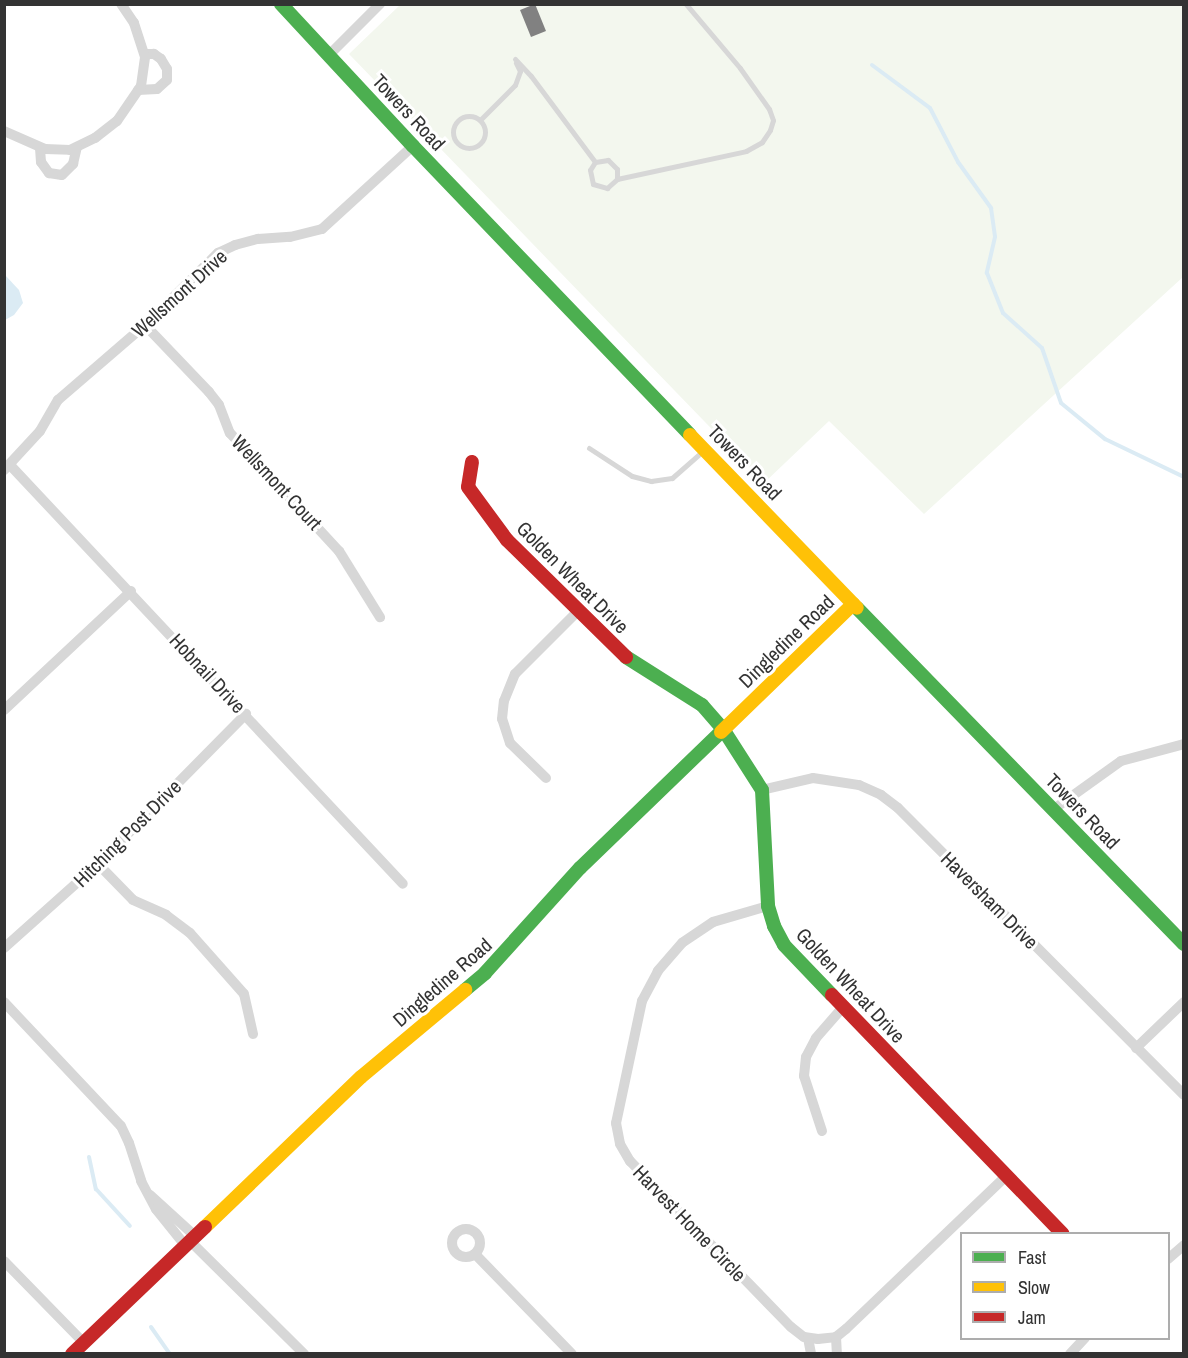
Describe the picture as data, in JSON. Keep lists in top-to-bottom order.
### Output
{
  "streets": {
    "street": [
      "Towers Road",
      "Wellsmont Drive",
      "Wellsmont Court",
      "Golden Wheat Drive",
      "Dingledine Road",
      "Hobnail Drive",
      "Hitching Post Drive",
      "Haversham Drive",
      "Harvest Home Circle"
    ]
  },
  "crossings": [
    ["Towers Road", "Wellsmont Drive"],
    ["Towers Road", "Dingledine Road"],
    ["Wellsmont Drive", "Wellsmont Court"],
    ["Wellsmont Drive", "Hobnail Drive"],
    ["Golden Wheat Drive", "Dingledine Road"],
    ["Golden Wheat Drive", "Haversham Drive"],
    ["Golden Wheat Drive", "Harvest Home Circle"],
    ["Hobnail Drive", "Hitching Post Drive"]
  ],
  "legend": ["Fast", "Slow", "Jam"]
}
